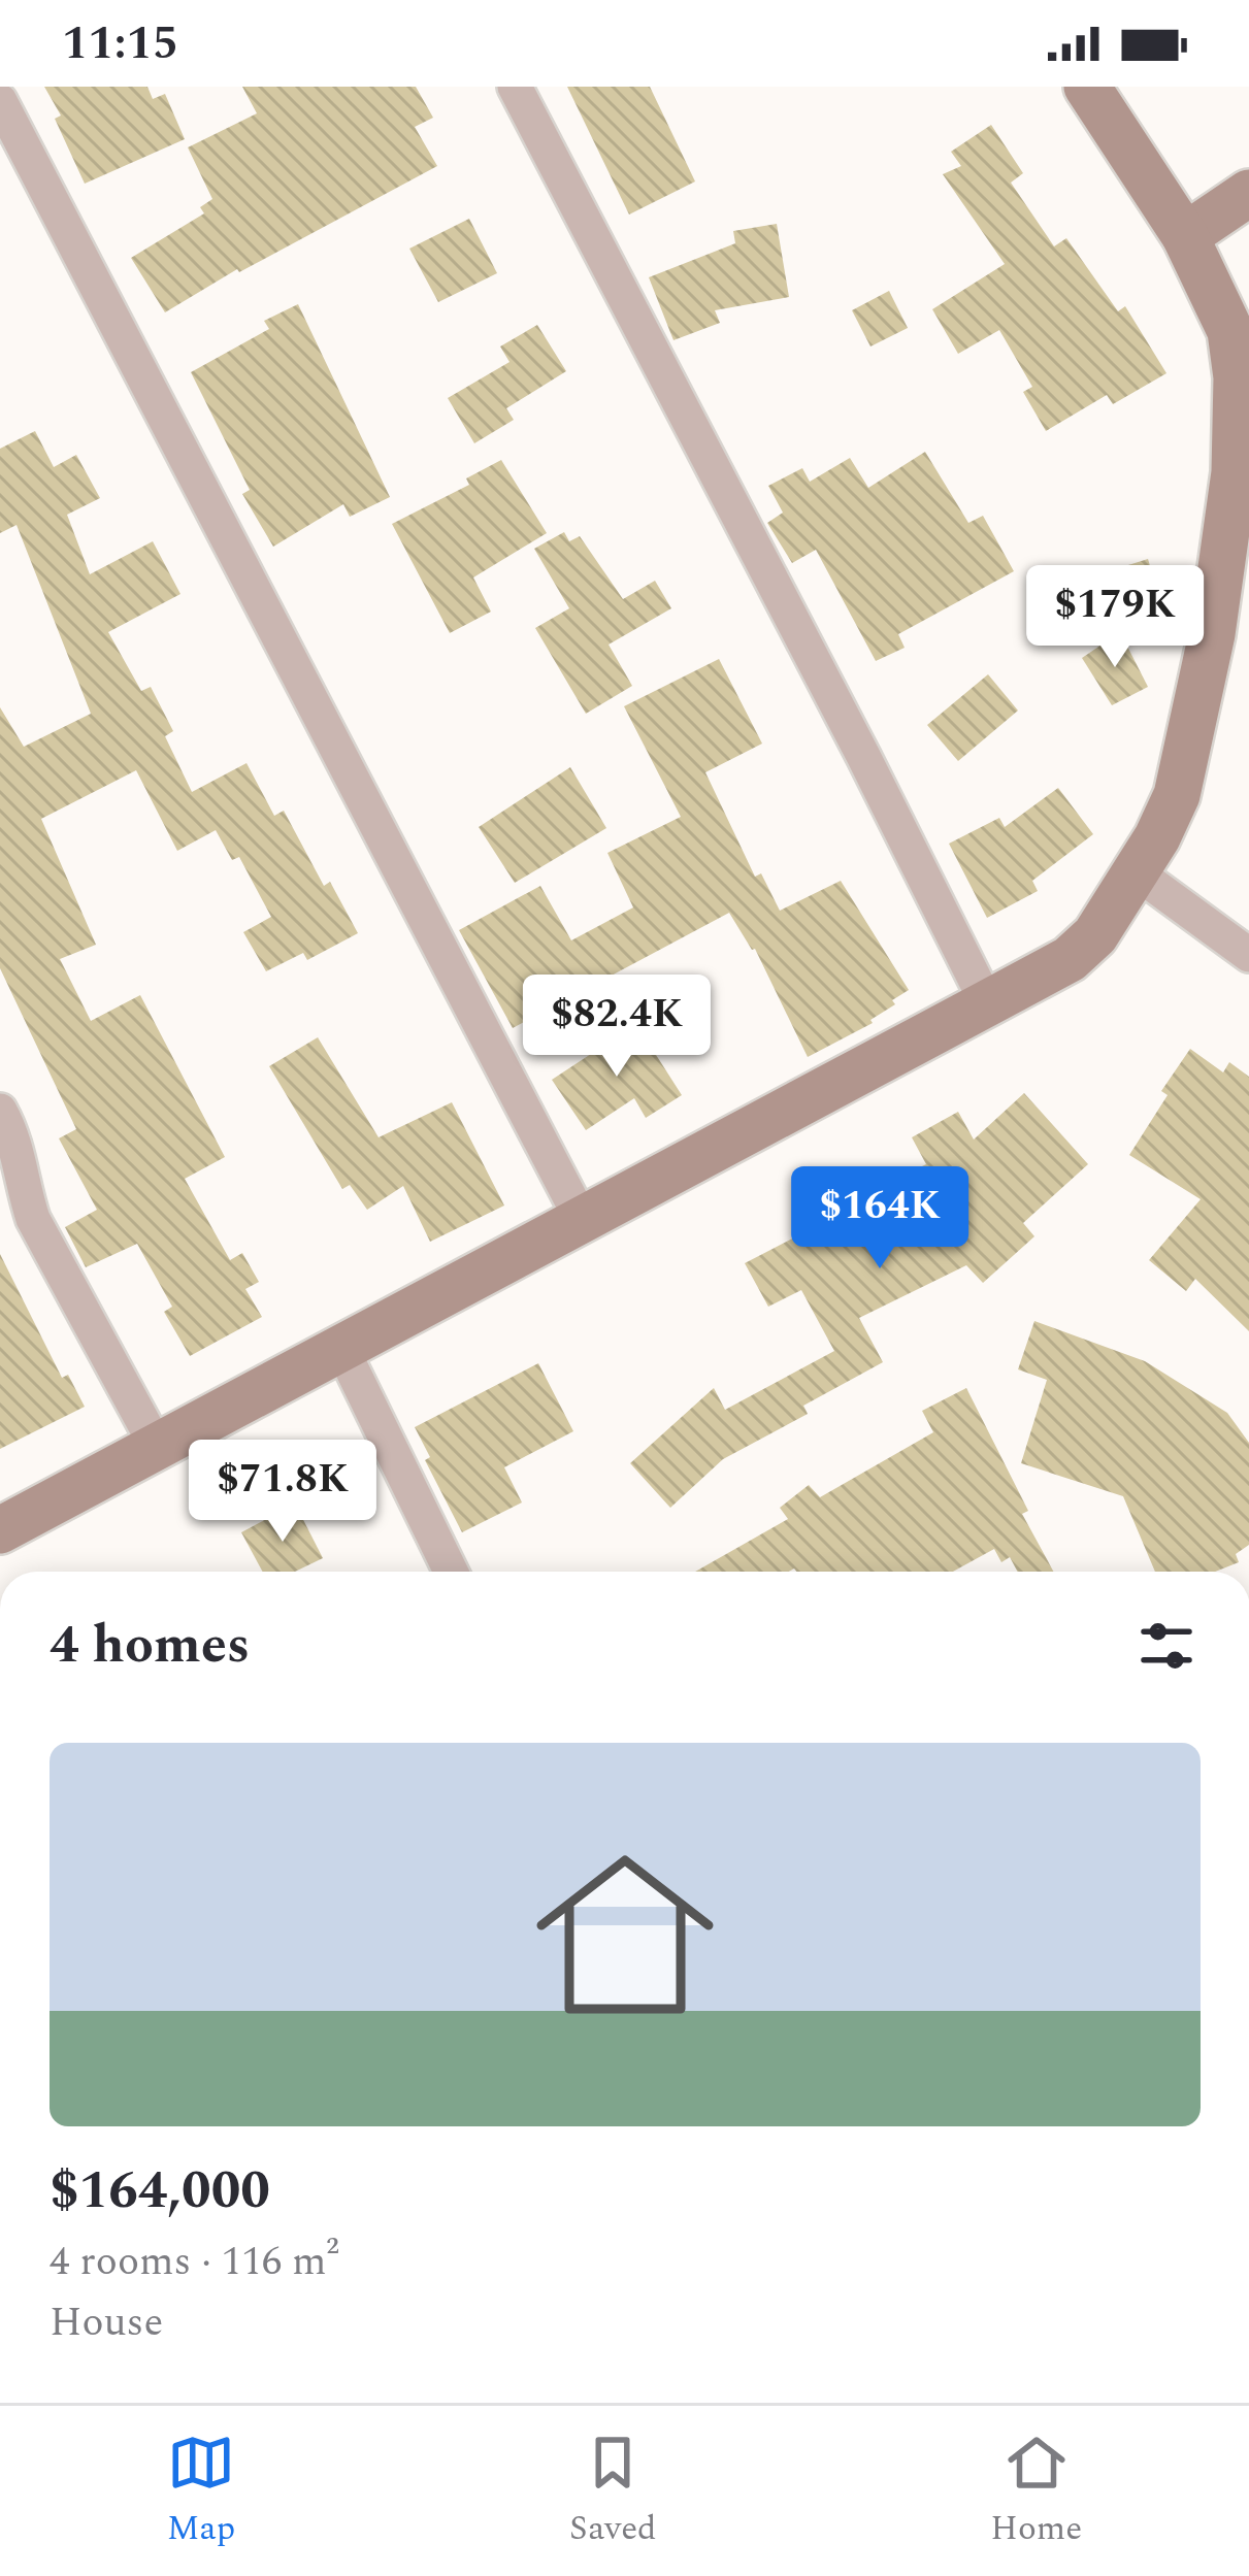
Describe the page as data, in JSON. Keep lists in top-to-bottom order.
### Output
{
  "page": {
    "status": "11:15",
    "price": [
      "$179K",
      "$82.4K",
      "$164K",
      "$71.8K"
    ],
    "heading": "4 homes",
    "list": [
      {
        "name": "$164,000",
        "note": "4 rooms · 116 m² · House"
      }
    ],
    "tabs": ["Map", "Saved", "Home"]
  }
}
